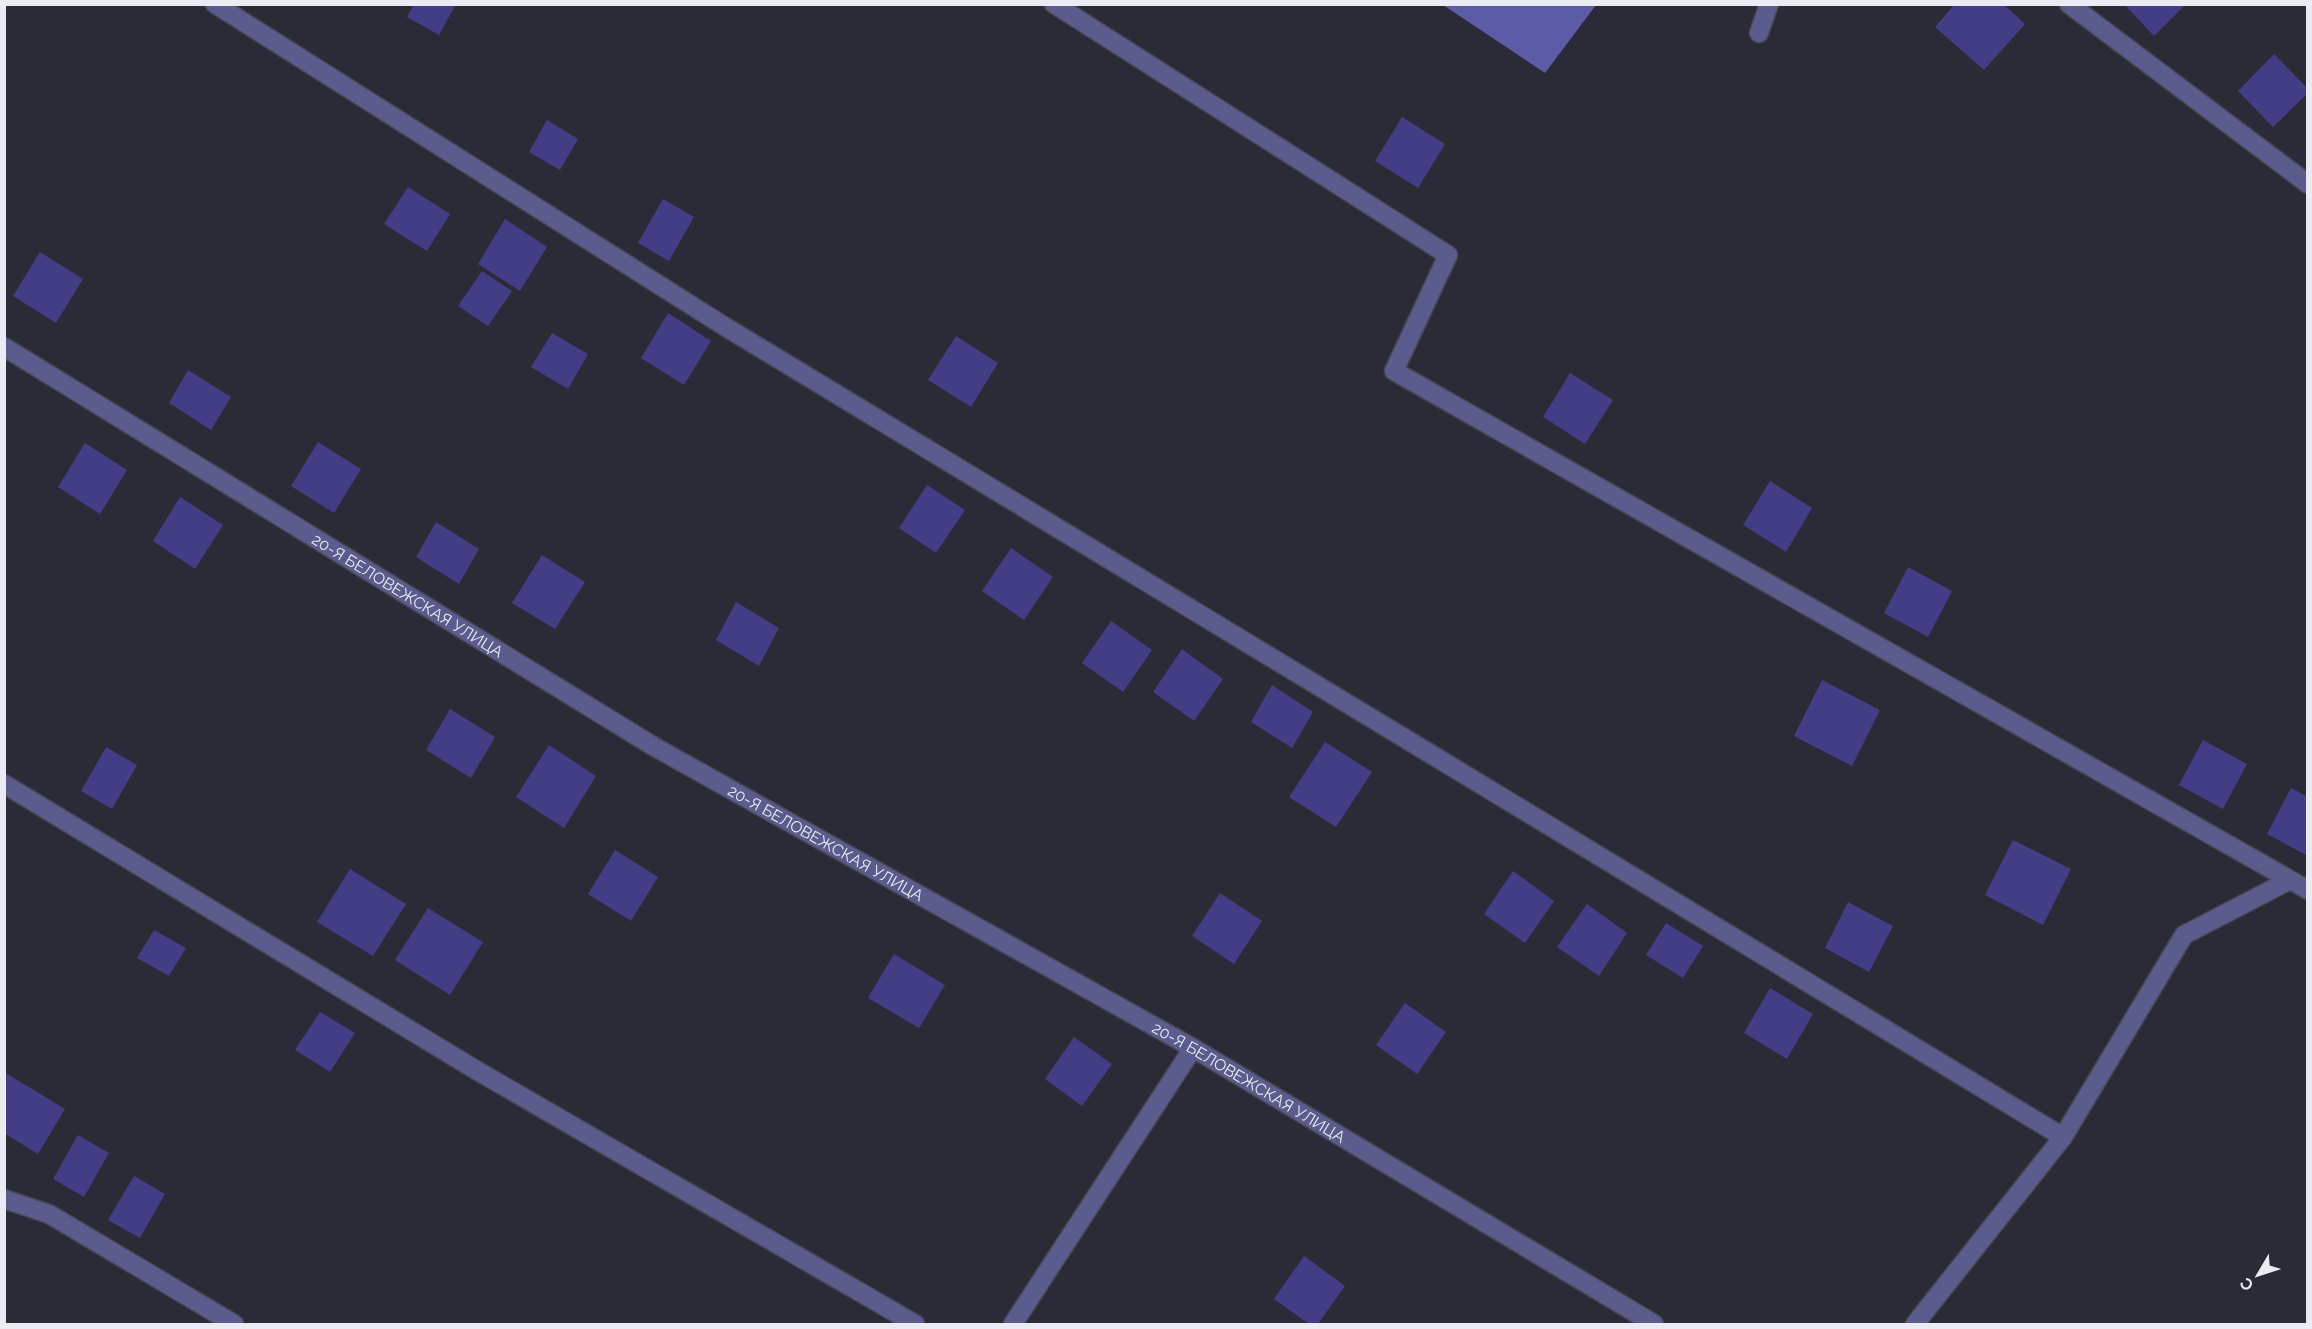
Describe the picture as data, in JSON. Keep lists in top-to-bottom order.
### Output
{
  "streets": {
    "street": ["20-Я БЕЛОВЕЖСКАЯ УЛИЦА"]
  },
  "north": "bottom left"
}
